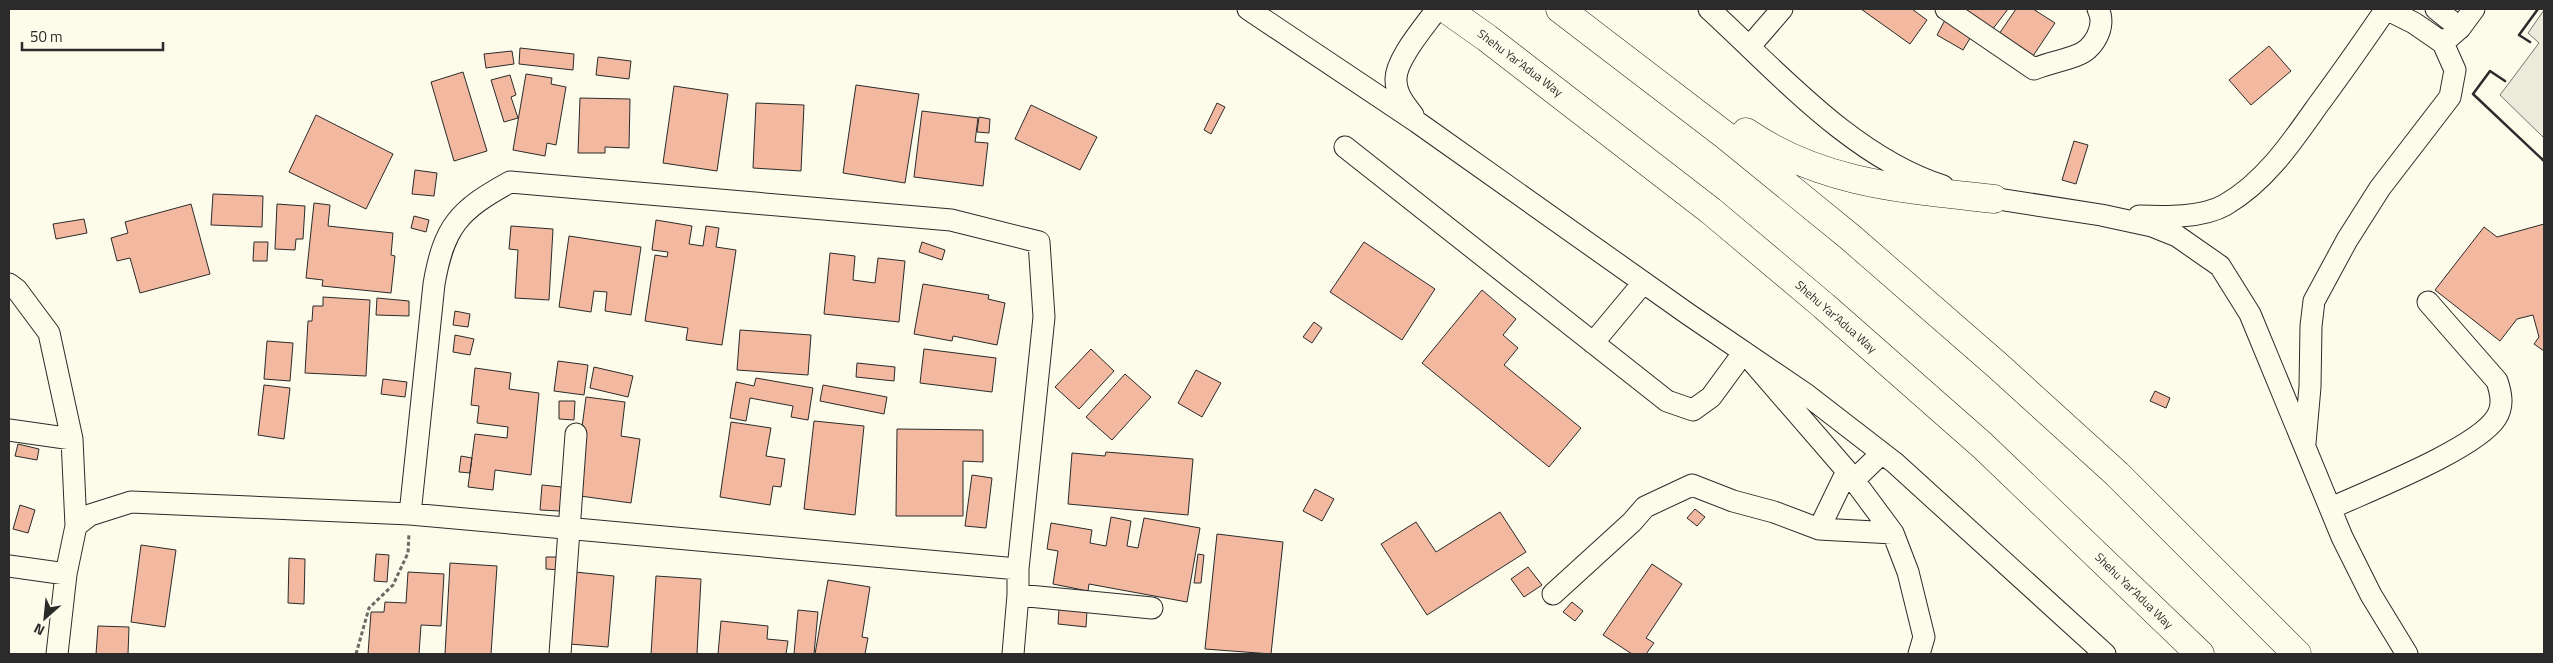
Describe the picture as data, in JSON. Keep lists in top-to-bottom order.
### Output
{
  "streets": {
    "highway": ["Shehu Yar'Adua Way"]
  },
  "scale_bar": "50 m",
  "north": "bottom left"
}
